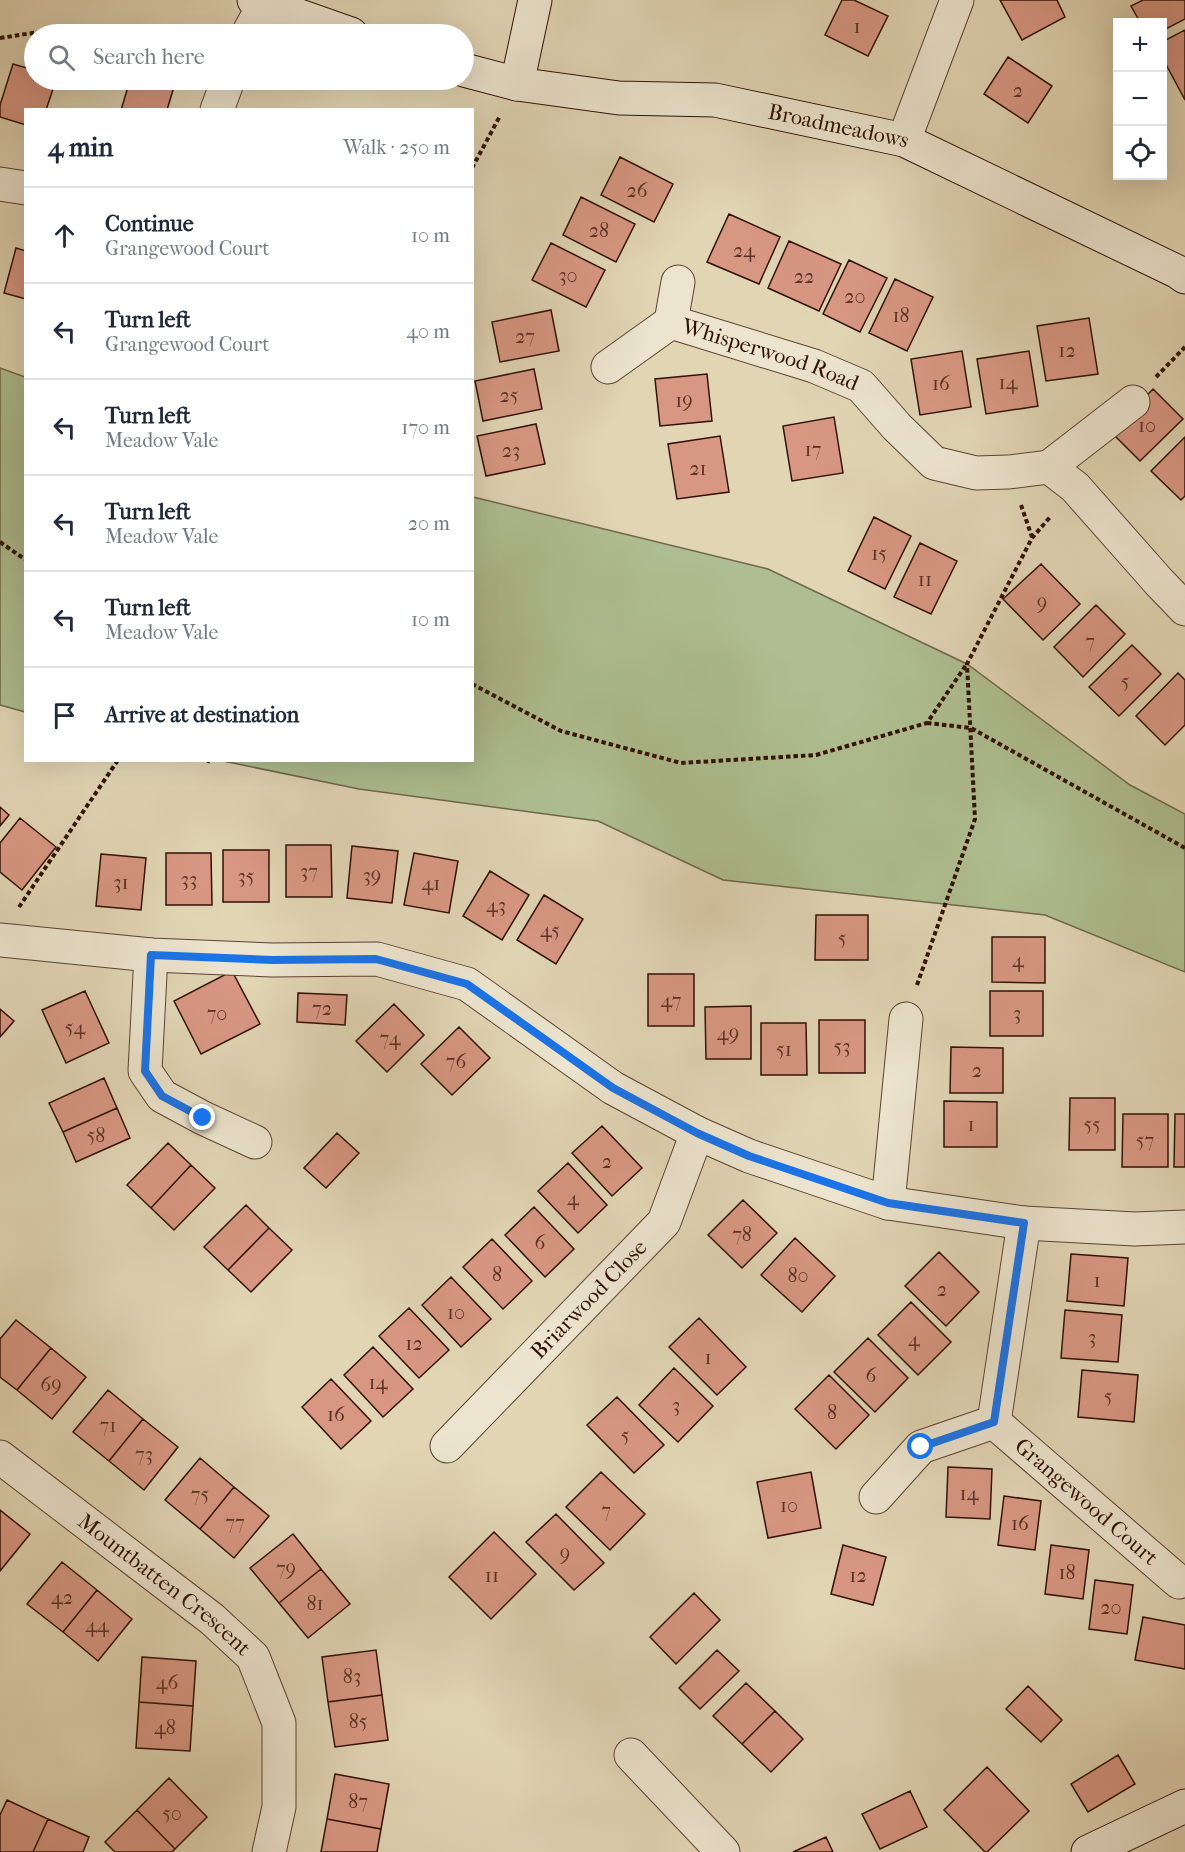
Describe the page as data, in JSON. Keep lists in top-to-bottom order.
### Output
{
  "streets": {
    "street": [
      "Broadmeadows",
      "Whisperwood Road",
      "Briarwood Close",
      "Grangewood Court",
      "Mountbatten Crescent"
    ]
  },
  "house_numbers": [
    "1",
    "2",
    "26",
    "28",
    "24",
    "30",
    "22",
    "20",
    "18",
    "27",
    "12",
    "14",
    "16",
    "25",
    "19",
    "10",
    "17",
    "23",
    "21",
    "15",
    "11",
    "9",
    "7",
    "5",
    "37",
    "39",
    "35",
    "33",
    "31",
    "41",
    "43",
    "45",
    "5",
    "4",
    "47",
    "72",
    "70",
    "3",
    "54",
    "49",
    "74",
    "53",
    "51",
    "76",
    "2",
    "1",
    "55",
    "58",
    "57",
    "2",
    "4",
    "78",
    "6",
    "8",
    "80",
    "1",
    "2",
    "10",
    "3",
    "4",
    "12",
    "1",
    "6",
    "14",
    "69",
    "5",
    "3",
    "8",
    "16",
    "71",
    "5",
    "73",
    "14",
    "75",
    "10",
    "7",
    "77",
    "16",
    "9",
    "79",
    "18",
    "11",
    "12",
    "42",
    "81",
    "20",
    "44",
    "83",
    "46",
    "85",
    "48",
    "87",
    "50"
  ],
  "page": {
    "map_buttons": ["+", "−"],
    "search": "Search here",
    "heading": ["4 min", "Walk · 250 m"],
    "list": [
      ["Continue", "Grangewood Court", "10 m"],
      ["Turn left", "Grangewood Court", "40 m"],
      ["Turn left", "Meadow Vale", "170 m"],
      ["Turn left", "Meadow Vale", "20 m"],
      ["Turn left", "Meadow Vale", "10 m"],
      "Arrive at destination"
    ]
  }
}
